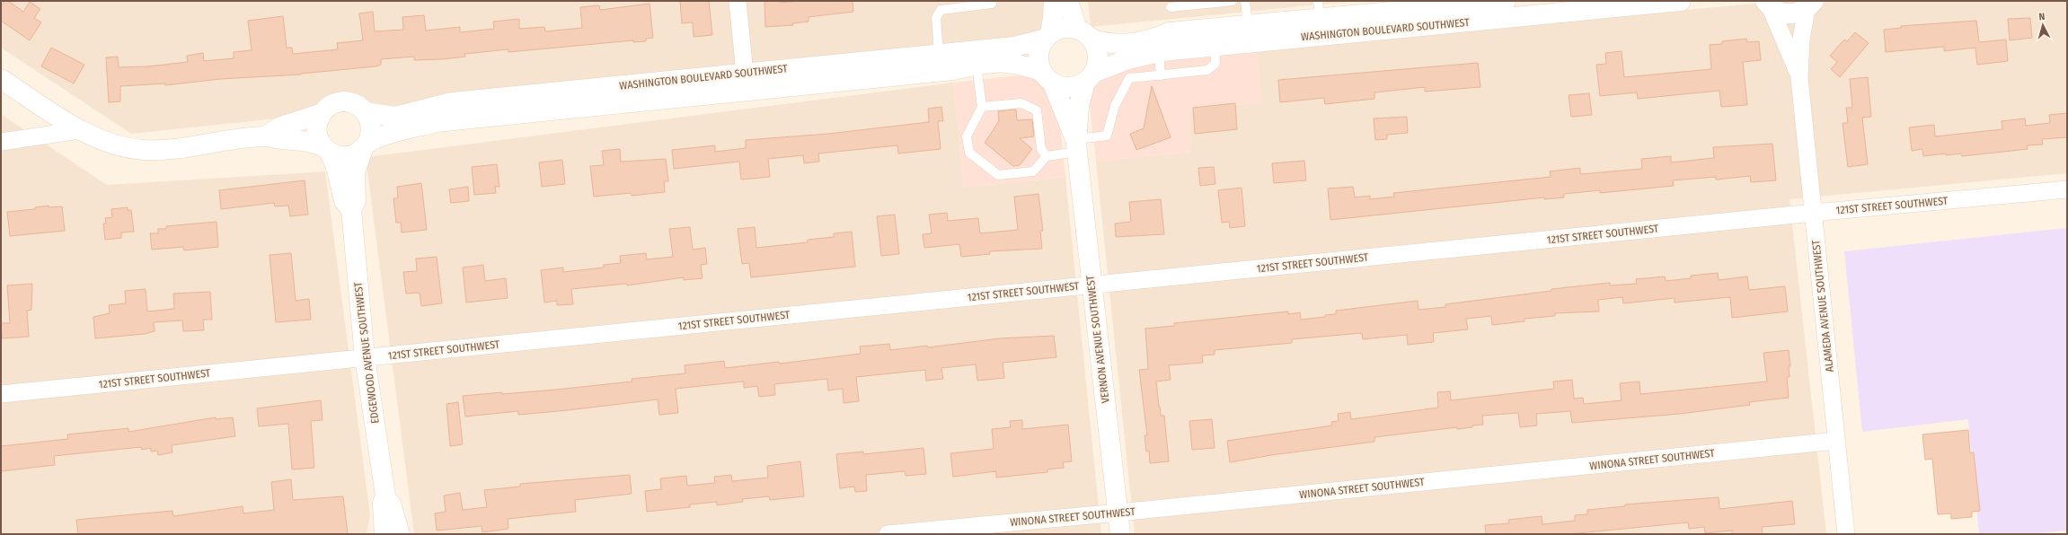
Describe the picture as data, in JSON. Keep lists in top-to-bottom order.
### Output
{
  "streets": {
    "main road": ["WASHINGTON BOULEVARD SOUTHWEST", "VERNON AVENUE SOUTHWEST", "EDGEWOOD AVENUE SOUTHWEST"],
    "street": ["121ST STREET SOUTHWEST", "ALAMEDA AVENUE SOUTHWEST", "WINONA STREET SOUTHWEST"]
  },
  "crossings": [
    ["WASHINGTON BOULEVARD SOUTHWEST", "VERNON AVENUE SOUTHWEST"],
    ["WASHINGTON BOULEVARD SOUTHWEST", "EDGEWOOD AVENUE SOUTHWEST"],
    ["121ST STREET SOUTHWEST", "ALAMEDA AVENUE SOUTHWEST"],
    ["121ST STREET SOUTHWEST", "VERNON AVENUE SOUTHWEST"],
    ["121ST STREET SOUTHWEST", "EDGEWOOD AVENUE SOUTHWEST"],
    ["ALAMEDA AVENUE SOUTHWEST", "WINONA STREET SOUTHWEST"],
    ["VERNON AVENUE SOUTHWEST", "WINONA STREET SOUTHWEST"]
  ],
  "north": "top"
}
